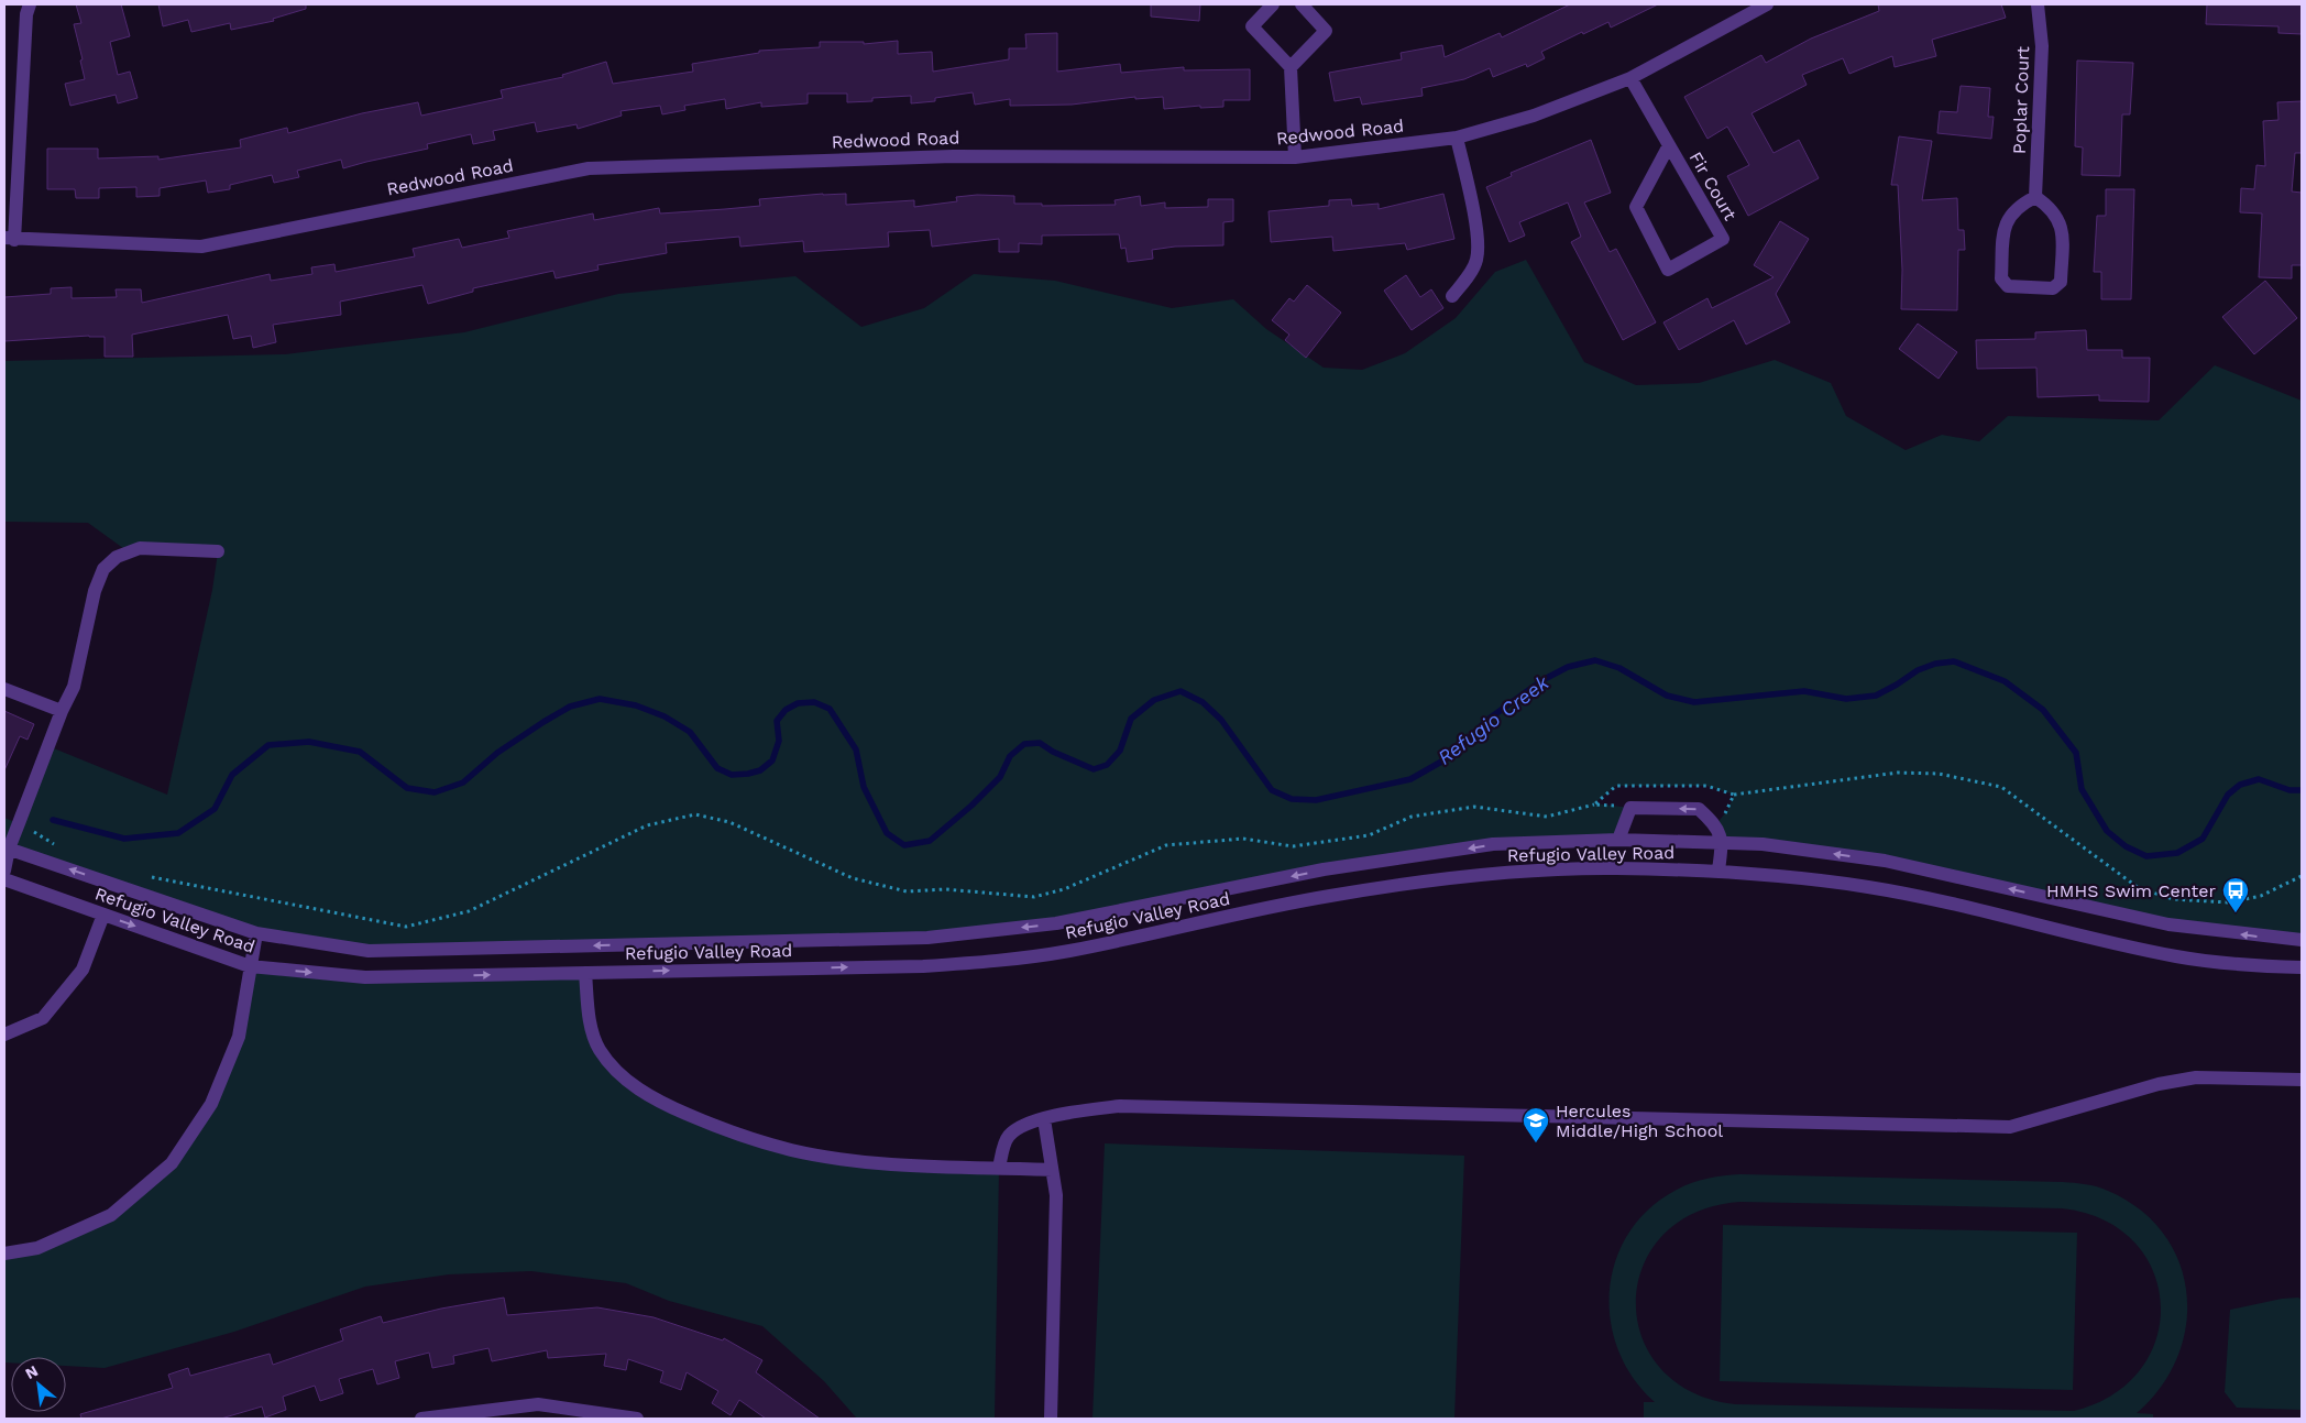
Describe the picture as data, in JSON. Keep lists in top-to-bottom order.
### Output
{
  "streets": {
    "street": [
      "Poplar Court",
      "Redwood Road",
      "Fir Court",
      "Refugio Valley Road"
    ]
  },
  "crossings": [
    ["Redwood Road", "Fir Court"]
  ],
  "water": ["Refugio Creek"],
  "places": {
    "bus stop": ["HMHS Swim Center"],
    "school or university": ["Hercules Middle/High School"]
  },
  "north": "top left"
}
